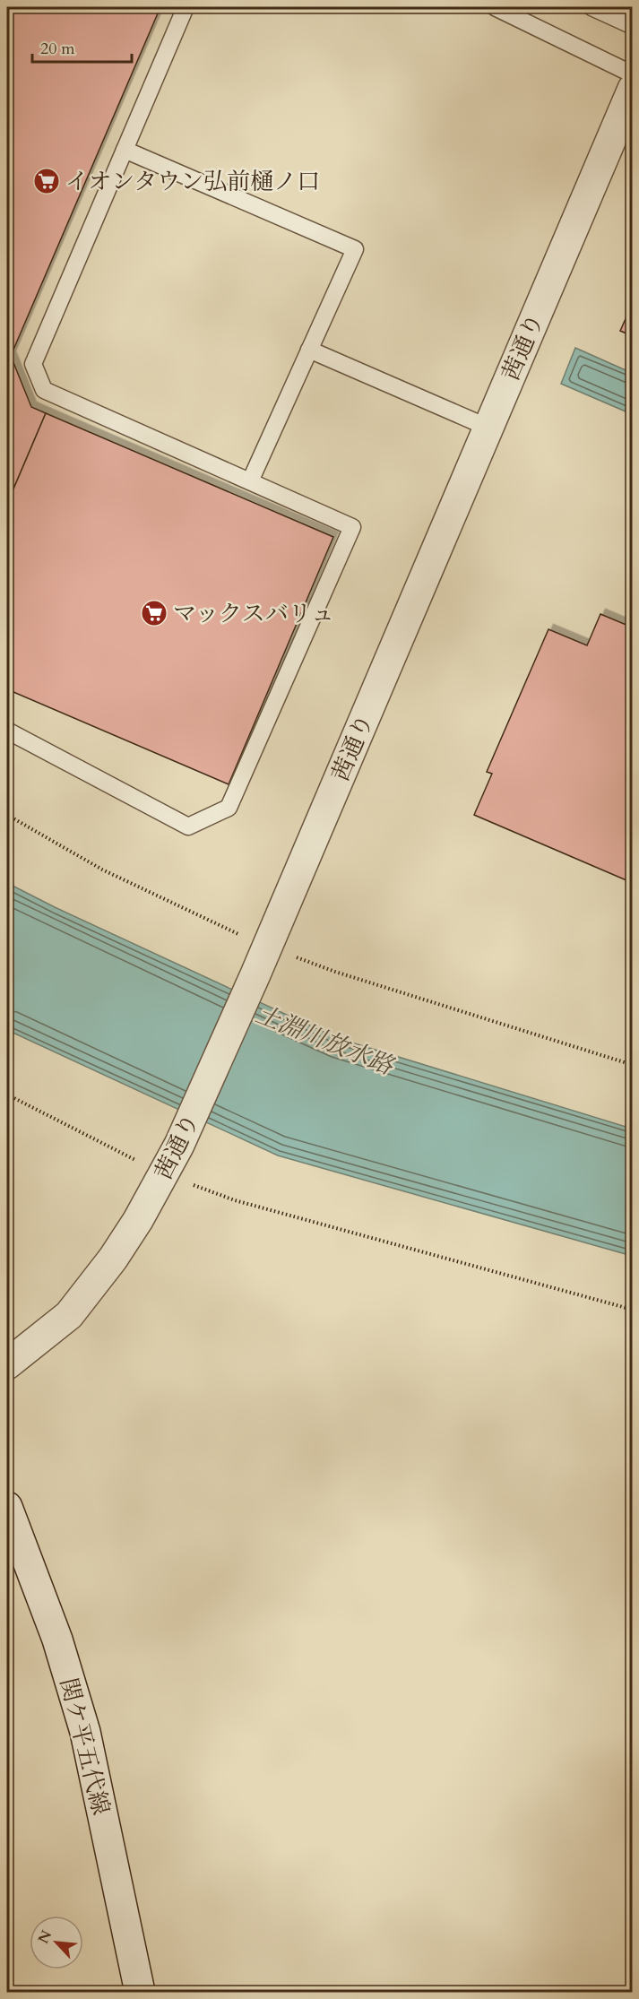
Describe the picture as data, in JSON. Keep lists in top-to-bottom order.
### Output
{
  "streets": {
    "street": ["茜通り", "関ケ平五代線"]
  },
  "water": ["土淵川放水路"],
  "places": {
    "supermarket": ["イオンタウン弘前樋ノ口", "マックスバリュ"]
  },
  "scale_bar": "20 m",
  "north": "top left"
}
